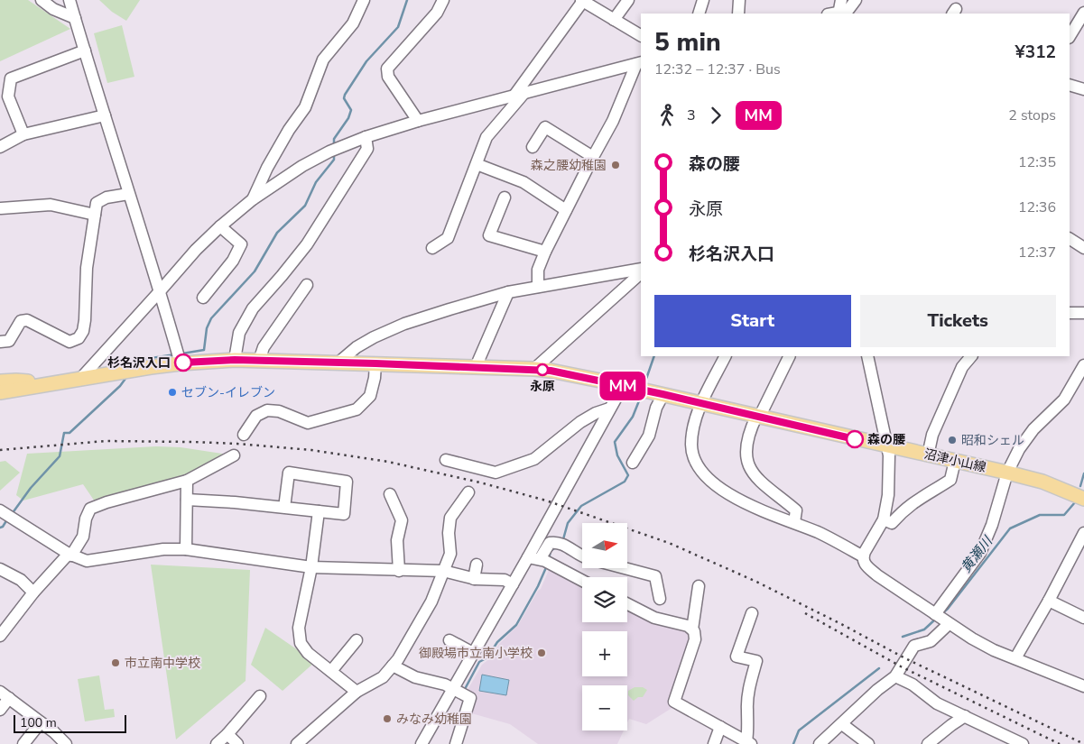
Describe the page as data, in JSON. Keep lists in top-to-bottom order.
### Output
{
  "streets": {
    "main road": ["沼津小山線"]
  },
  "water": ["黄瀬川"],
  "places": [
    "森之腰幼稚園",
    "杉名沢入口",
    "永原",
    "セブン-イレブン",
    "森の腰",
    "昭和シェル",
    "御殿場市立南小学校",
    "市立南中学校",
    "みなみ幼稚園"
  ],
  "lines": ["bus line MM"],
  "scale_bar": "100 m",
  "north": "right",
  "page": {
    "on_map": "MM",
    "heading": ["5 min", "12:32 – 12:37 · Bus", "¥312"],
    "legs": ["3", "MM", "2 stops"],
    "list": [
      {
        "name": "森の腰",
        "value": "12:35"
      },
      {
        "name": "永原",
        "value": "12:36"
      },
      {
        "name": "杉名沢入口",
        "value": "12:37"
      }
    ],
    "buttons": ["Start", "Tickets"],
    "map_buttons": ["+", "−"],
    "scale": "100 m"
  }
}
